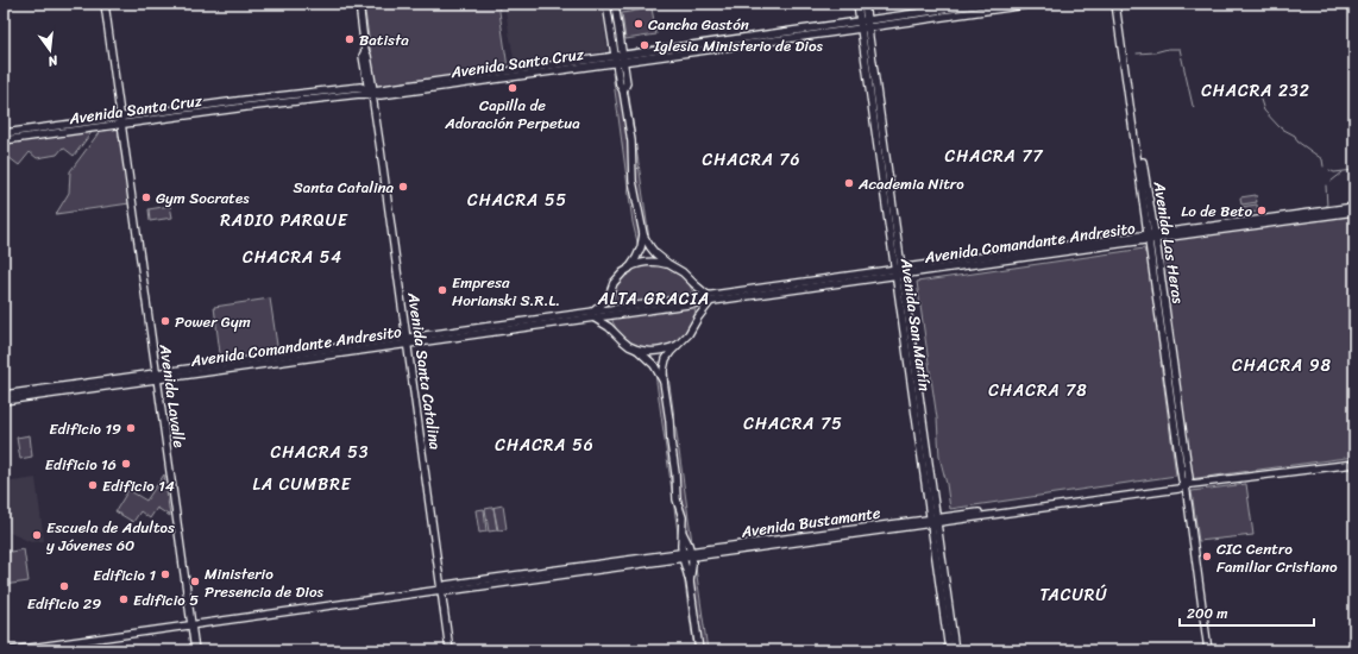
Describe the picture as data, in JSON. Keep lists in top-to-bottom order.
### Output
{
  "streets": {
    "main road": [
      "Avenida Santa Cruz",
      "Avenida Comandante Andresito",
      "Avenida Las Heras",
      "Avenida San Martín",
      "Avenida Santa Catalina",
      "Avenida Lavalle",
      "Avenida Bustamante"
    ]
  },
  "crossings": [
    ["Avenida Santa Cruz", "Avenida San Martín"],
    ["Avenida Santa Cruz", "Avenida Santa Catalina"],
    ["Avenida Santa Cruz", "Avenida Lavalle"],
    ["Avenida Comandante Andresito", "Avenida Las Heras"],
    ["Avenida Comandante Andresito", "Avenida San Martín"],
    ["Avenida Comandante Andresito", "Avenida Santa Catalina"],
    ["Avenida Comandante Andresito", "Avenida Lavalle"],
    ["Avenida Las Heras", "Avenida Bustamante"],
    ["Avenida San Martín", "Avenida Bustamante"],
    ["Avenida Santa Catalina", "Avenida Bustamante"],
    ["Avenida Lavalle", "Avenida Bustamante"]
  ],
  "districts": [
    "CHACRA 232",
    "CHACRA 77",
    "CHACRA 76",
    "CHACRA 55",
    "RADIO PARQUE",
    "CHACRA 54",
    "ALTA GRACIA",
    "CHACRA 98",
    "CHACRA 78",
    "CHACRA 75",
    "CHACRA 56",
    "CHACRA 53",
    "LA CUMBRE",
    "TACURÚ"
  ],
  "places": [
    "Cancha Gastón",
    "Batista",
    "Iglesia Ministerio de Dios",
    "Capilla de Adoración Perpetua",
    "Academia Nitro",
    "Santa Catalina",
    "Gym Socrates",
    "Lo de Beto",
    "Empresa Horianski S.R.L.",
    "Power Gym",
    "Edificio 19",
    "Edificio 16",
    "Edificio 14",
    "Escuela de Adultos y Jóvenes 60",
    "CIC Centro Familiar Cristiano",
    "Edificio 1",
    "Ministerio Presencia de Dios",
    "Edificio 29",
    "Edificio 5"
  ],
  "scale_bar": "200 m",
  "north": "bottom"
}
